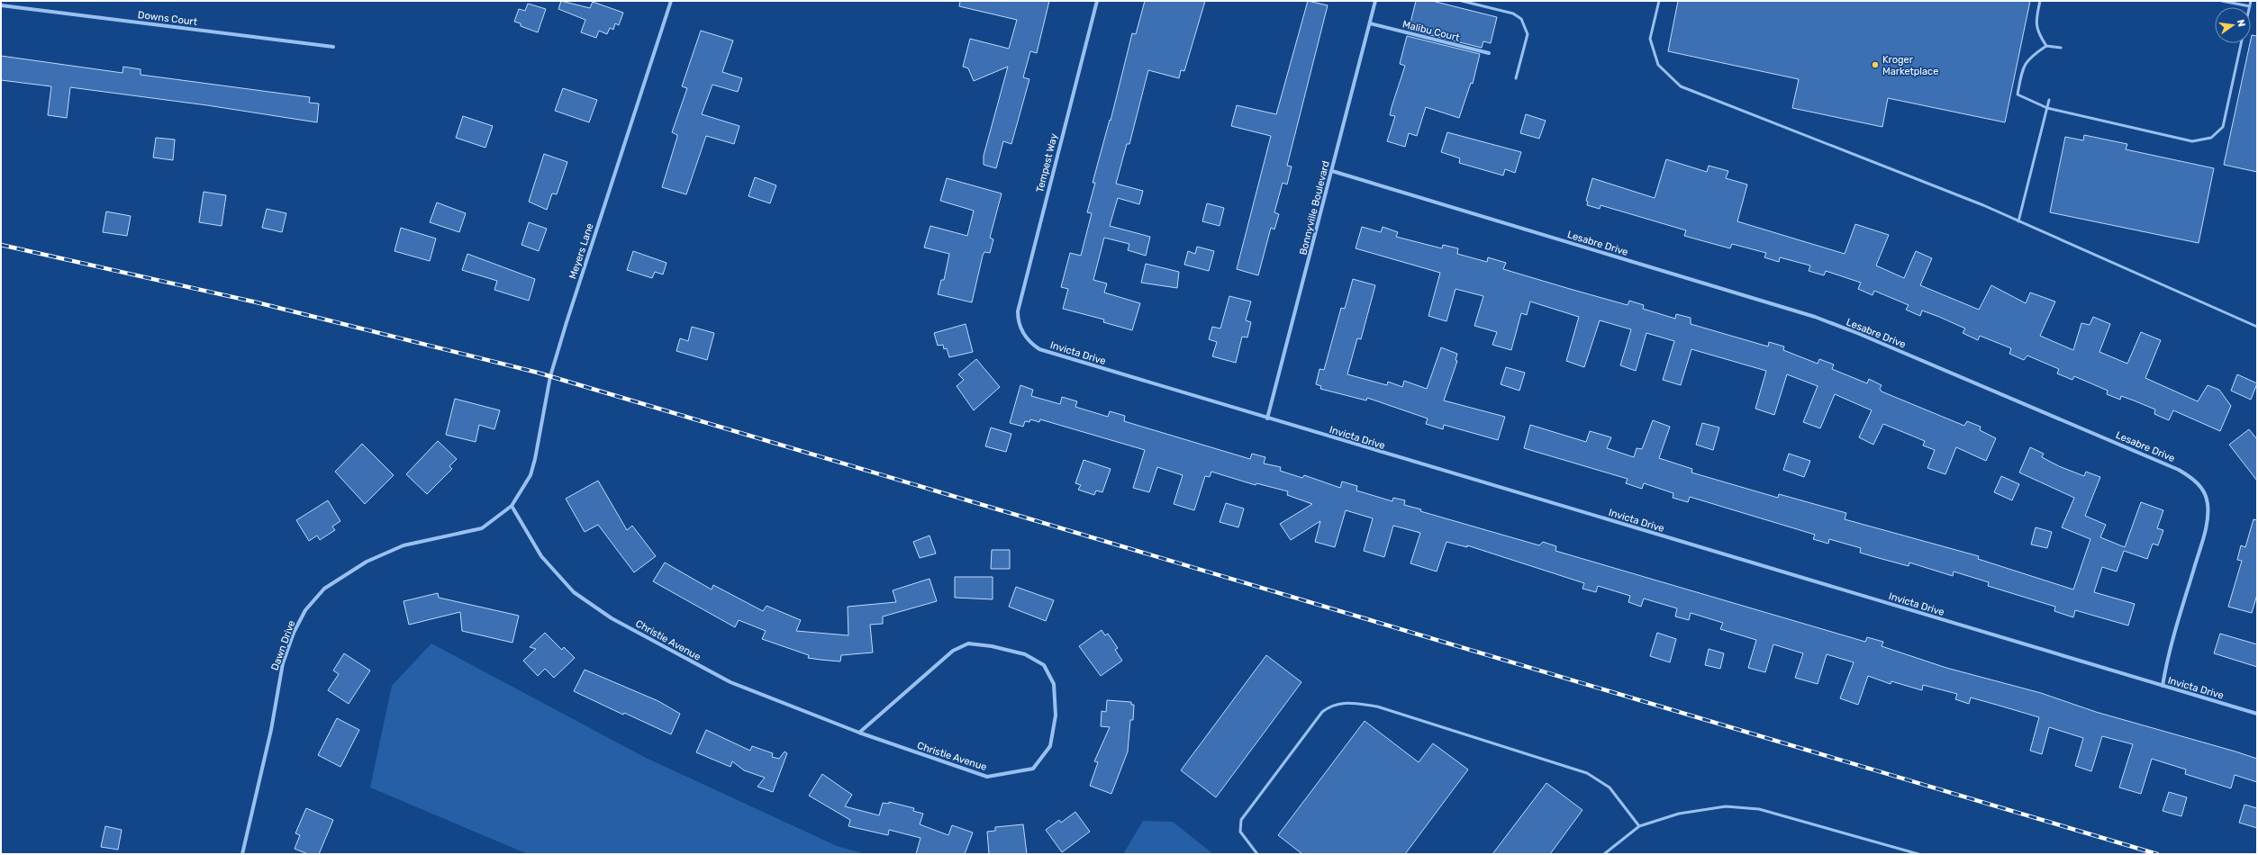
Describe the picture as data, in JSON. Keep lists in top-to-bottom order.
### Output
{
  "streets": {
    "street": [
      "Downs Court",
      "Malibu Court",
      "Tempest Way",
      "Bonnyville Boulevard",
      "Lesabre Drive",
      "Meyers Lane",
      "Invicta Drive",
      "Christie Avenue",
      "Dawn Drive"
    ]
  },
  "crossings": [
    ["Malibu Court", "Bonnyville Boulevard"],
    ["Tempest Way", "Invicta Drive"],
    ["Bonnyville Boulevard", "Lesabre Drive"],
    ["Bonnyville Boulevard", "Invicta Drive"],
    ["Lesabre Drive", "Invicta Drive"],
    ["Meyers Lane", "Christie Avenue"],
    ["Meyers Lane", "Dawn Drive"],
    ["Christie Avenue", "Dawn Drive"]
  ],
  "places": ["Kroger Marketplace"],
  "north": "right"
}
